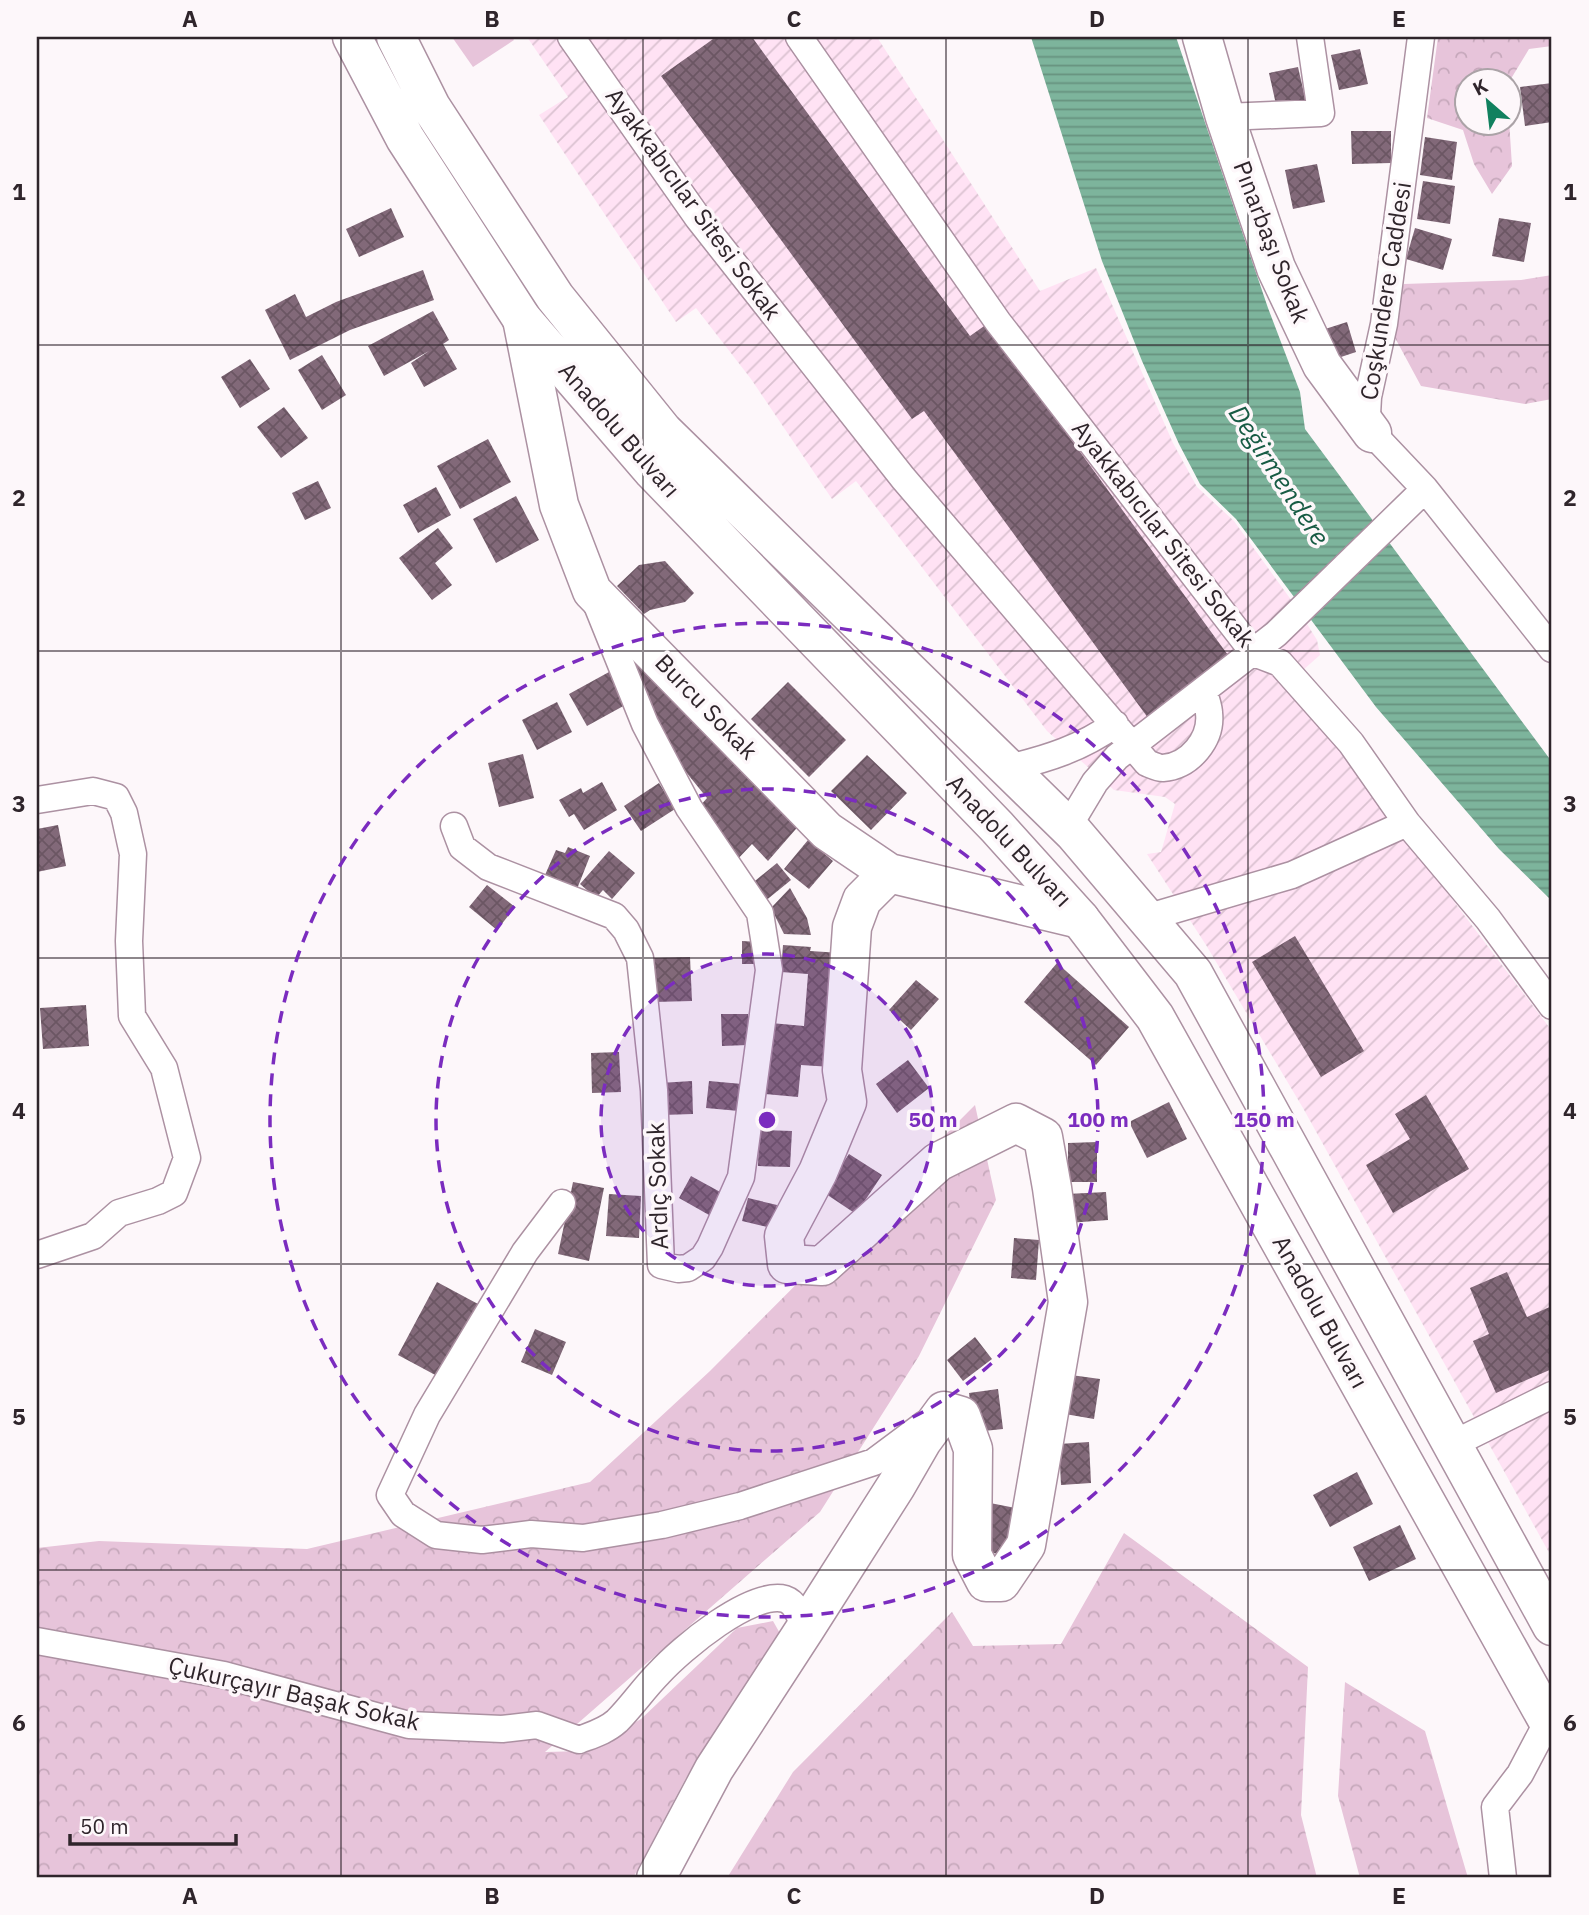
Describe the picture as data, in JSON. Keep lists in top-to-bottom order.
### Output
{
  "streets": {
    "main road": ["Pınarbaşı Sokak", "Anadolu Bulvarı", "Burcu Sokak"],
    "street": [
      "Ayakkabıcılar Sitesi Sokak",
      "Coşkundere Caddesi",
      "Ardıç Sokak",
      "Çukurçayır Başak Sokak"
    ]
  },
  "crossings": [
    ["Pınarbaşı Sokak", "Coşkundere Caddesi"],
    ["Anadolu Bulvarı", "Burcu Sokak"],
    ["Burcu Sokak", "Ardıç Sokak"]
  ],
  "water": ["Değirmendere"],
  "scale_bar": "50 m",
  "north": "top left",
  "grid": {
    "columns": [
      "A",
      "B",
      "C",
      "D",
      "E"
    ],
    "rows": [
      "1",
      "2",
      "3",
      "4",
      "5",
      "6"
    ]
  },
  "rings": ["50 m", "100 m", "150 m"]
}
